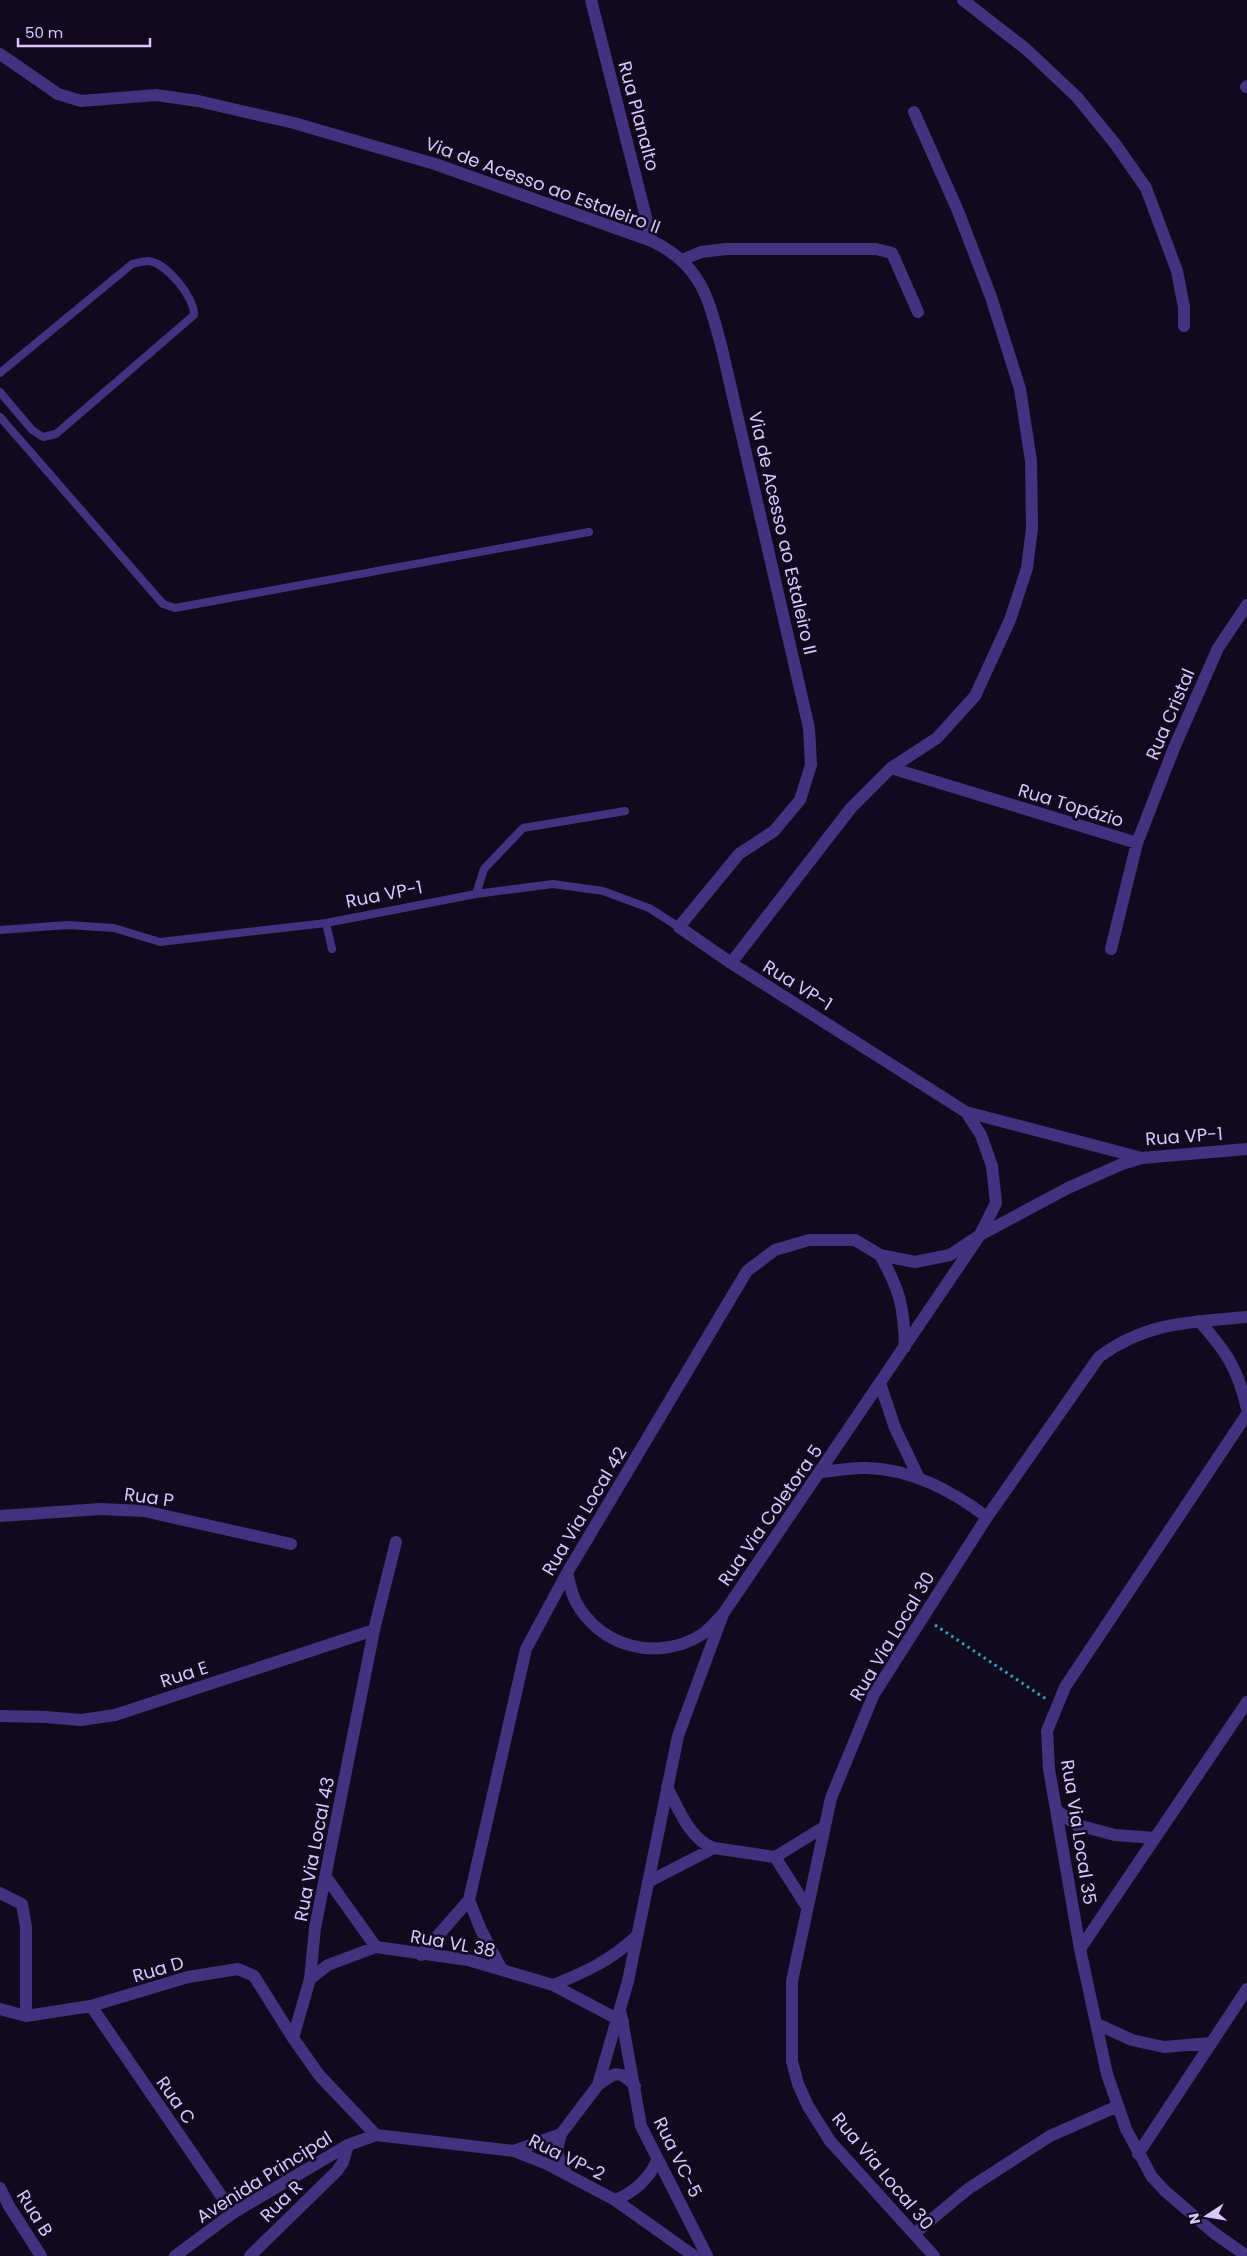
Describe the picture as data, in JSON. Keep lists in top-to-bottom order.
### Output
{
  "streets": {
    "street": [
      "Rua Planalto",
      "Via de Acesso ao Estaleiro II",
      "Rua Cristal",
      "Rua Topázio",
      "Rua VP-1",
      "Rua P",
      "Rua Via Local 42",
      "Rua Via Coletora 5",
      "Rua Via Local 30",
      "Rua E",
      "Rua Via Local 35",
      "Rua Via Local 43",
      "Rua VL 38",
      "Rua D",
      "Rua C",
      "Rua VP-2",
      "Rua VC-5",
      "Avenida Principal",
      "Rua R",
      "Rua B"
    ]
  },
  "crossings": [
    ["Rua Planalto", "Via de Acesso ao Estaleiro II"],
    ["Via de Acesso ao Estaleiro II", "Rua VP-1"],
    ["Rua Cristal", "Rua Topázio"],
    ["Rua VP-1", "Rua Via Coletora 5"],
    ["Rua Via Local 42", "Rua VL 38"],
    ["Rua Via Coletora 5", "Rua VC-5"],
    ["Rua E", "Rua Via Local 43"],
    ["Rua Via Local 43", "Rua D"],
    ["Rua VL 38", "Rua VC-5"],
    ["Rua D", "Rua C"],
    ["Rua C", "Avenida Principal"],
    ["Rua VP-2", "Avenida Principal"],
    ["Avenida Principal", "Rua R"]
  ],
  "scale_bar": "50 m",
  "north": "left"
}
